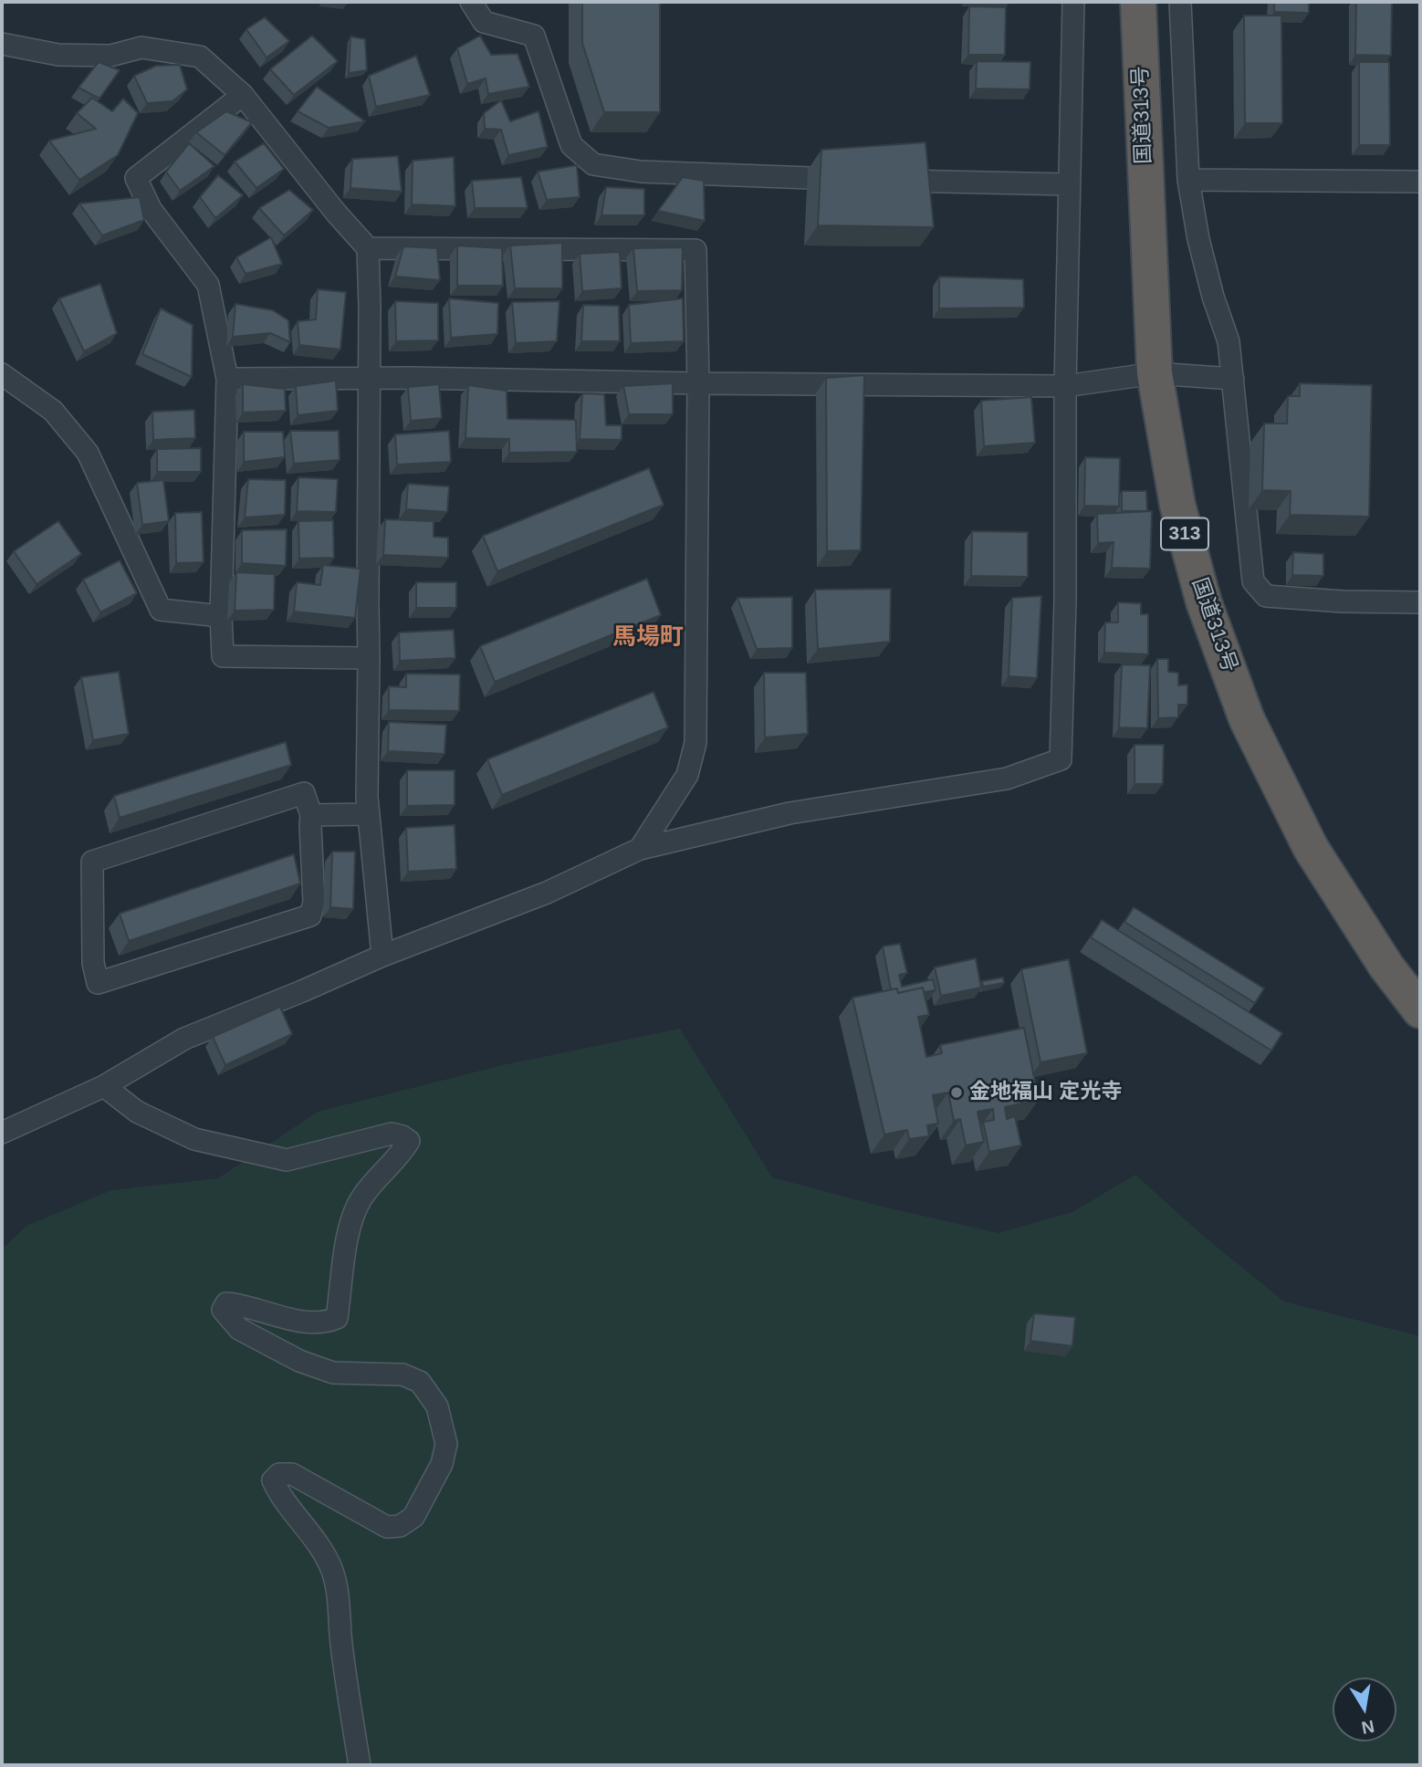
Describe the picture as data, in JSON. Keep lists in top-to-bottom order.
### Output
{
  "streets": {
    "highway": ["国道313号", "313"]
  },
  "districts": ["馬場町"],
  "places": ["金地福山 定光寺"],
  "north": "bottom"
}
